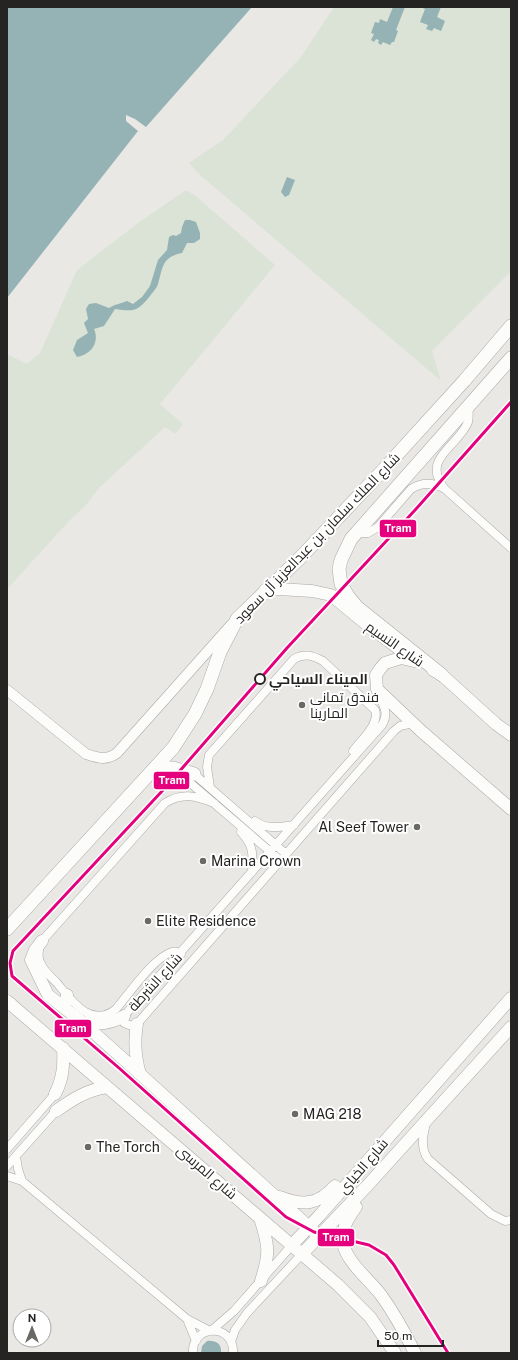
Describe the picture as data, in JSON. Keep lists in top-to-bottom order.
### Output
{
  "streets": {
    "main road": [
      "شارع الملك سلمان بن عبدالعزيز آل سعود",
      "شارع النسيم",
      "شارع الخياي",
      "شارع المرسى"
    ],
    "street": ["شارع الشرطة"]
  },
  "crossings": [
    ["شارع الملك سلمان بن عبدالعزيز آل سعود", "شارع النسيم"],
    ["شارع الخياي", "شارع المرسى"]
  ],
  "places": [
    "الميناء السياحي",
    "فندق تماني المارينا",
    "Al Seef Tower",
    "Marina Crown",
    "Elite Residence",
    "MAG 218",
    "The Torch"
  ],
  "lines": ["transit line Tram"],
  "scale_bar": "50 m",
  "north": "top"
}
